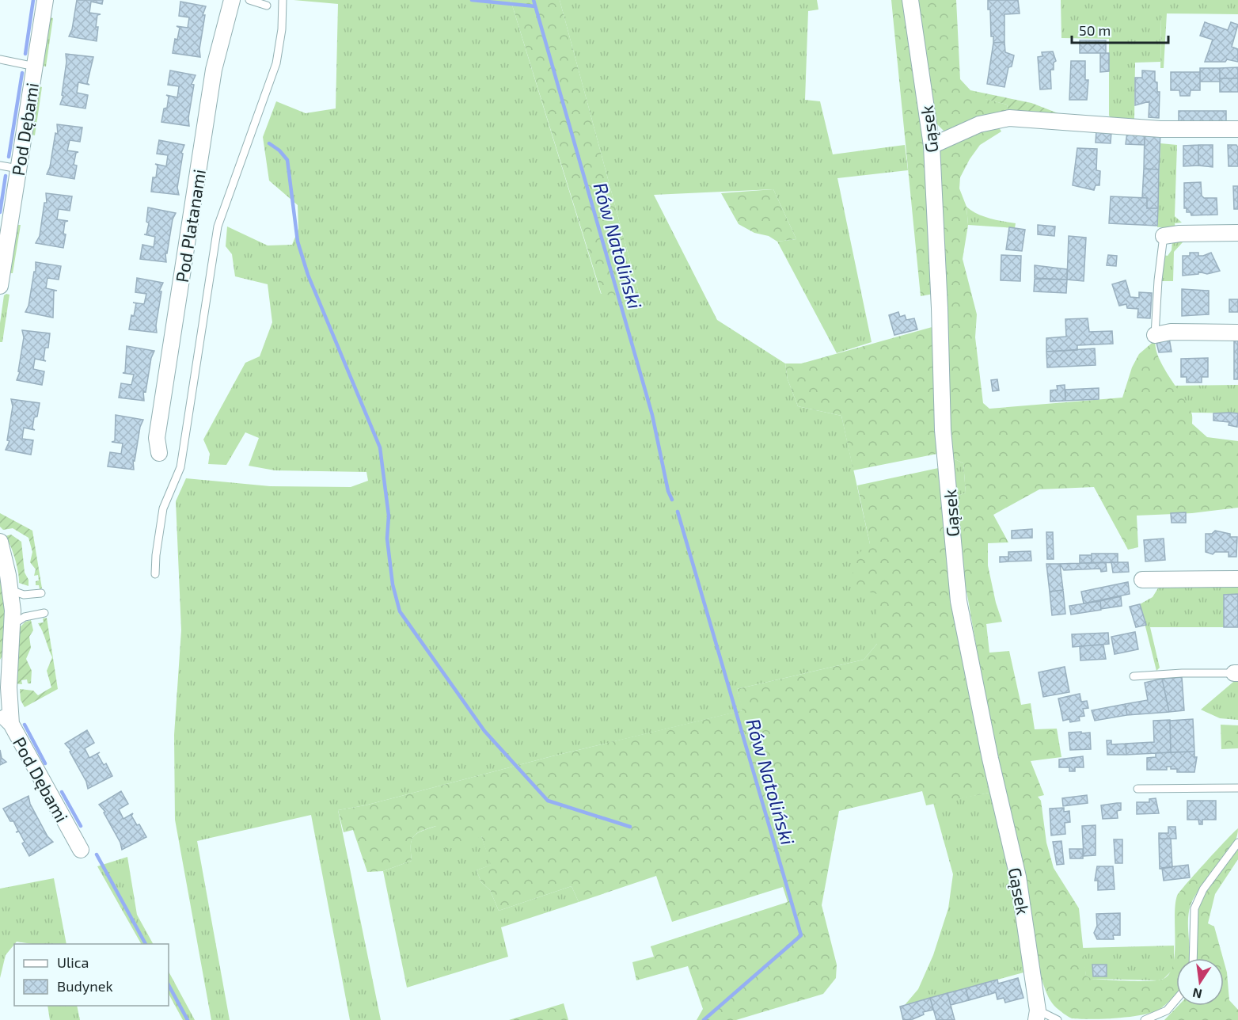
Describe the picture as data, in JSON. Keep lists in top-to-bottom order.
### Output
{
  "streets": {
    "street": ["Pod Dębami", "Gąsek", "Pod Platanami"]
  },
  "water": ["Rów Natoliński"],
  "legend": ["Ulica", "Budynek"],
  "scale_bar": "50 m",
  "north": "bottom"
}
